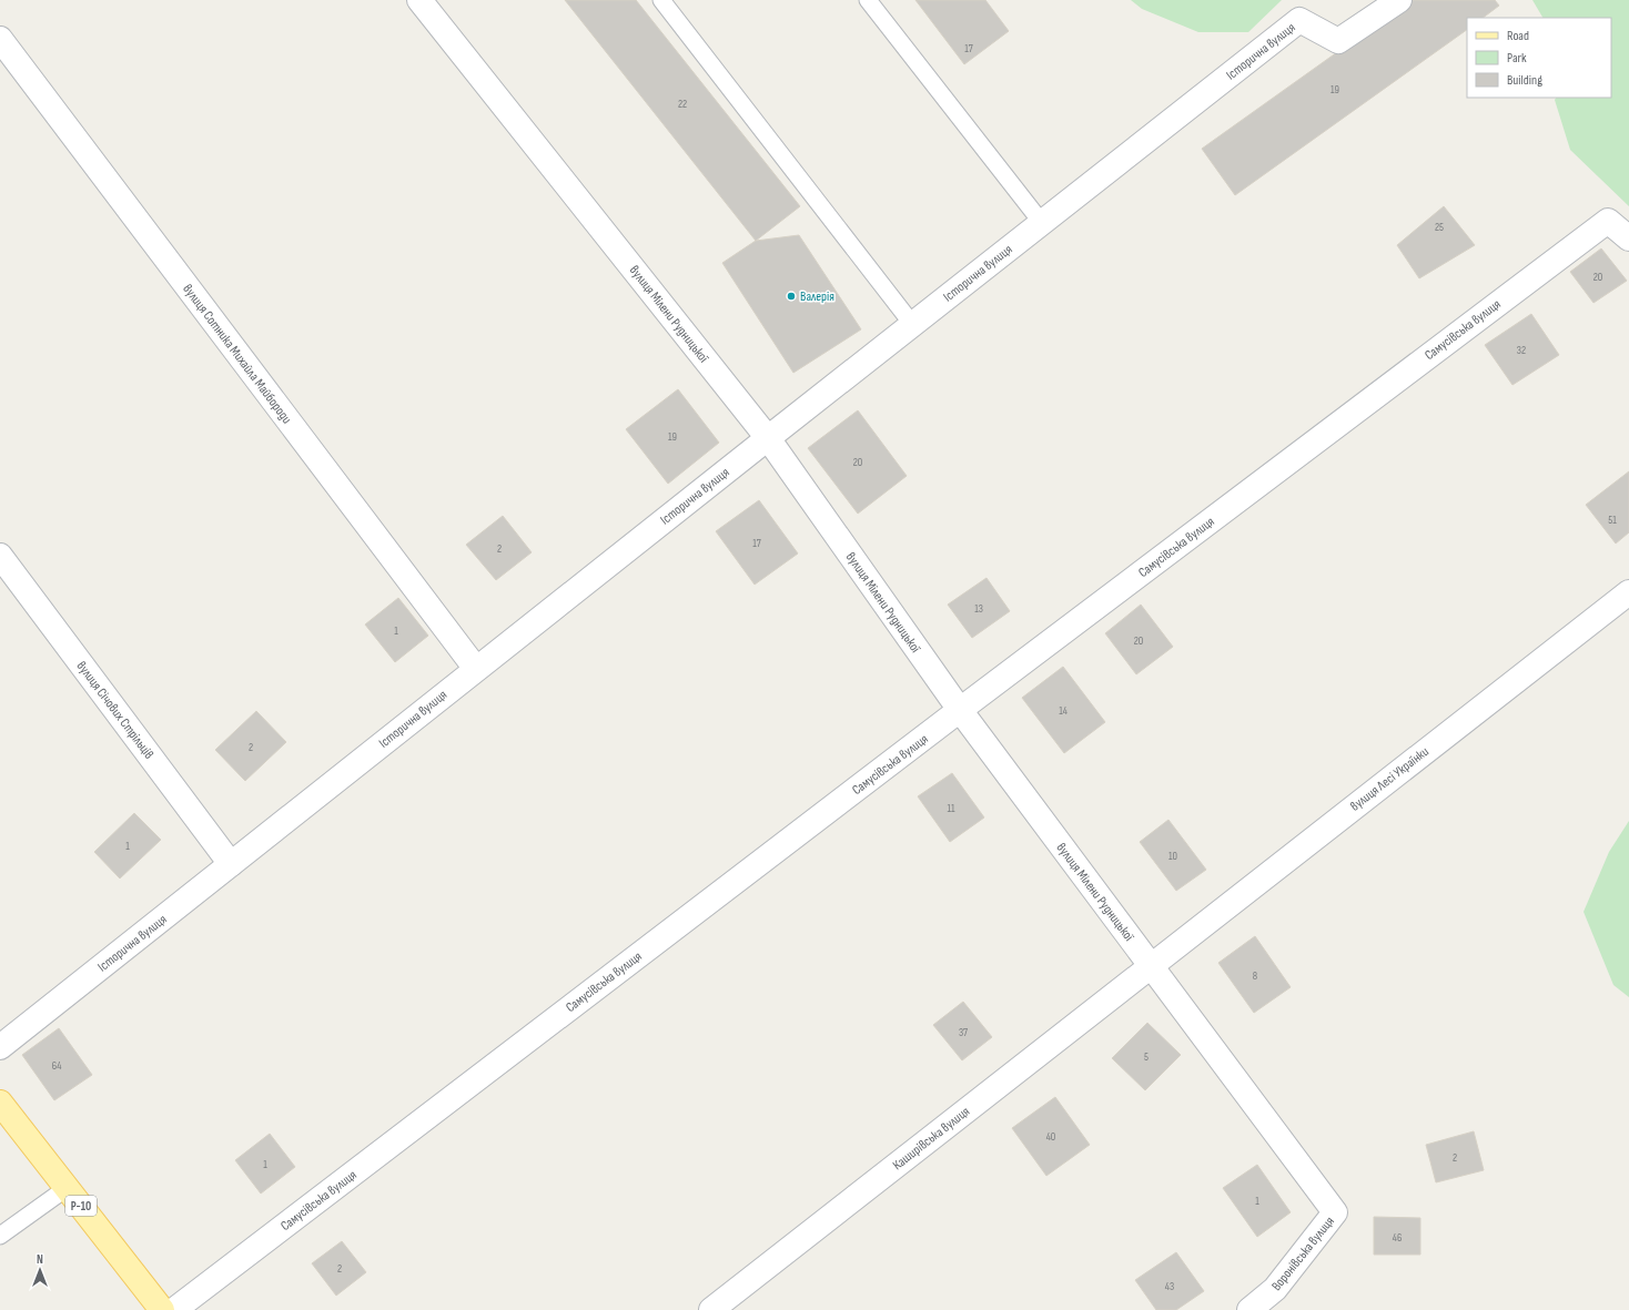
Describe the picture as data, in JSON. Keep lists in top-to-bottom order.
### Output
{
  "streets": {
    "main road": ["Р-10"],
    "street": [
      "Історична вулиця",
      "вулиця Мілени Рудницької",
      "Самусівська вулиця",
      "вулиця Сотника Михайла Майбороди",
      "вулиця Січових Стрільців",
      "вулиця Лесі Українки",
      "Каширівська вулиця",
      "Воронівська вулиця"
    ]
  },
  "crossings": [
    ["Історична вулиця", "вулиця Мілени Рудницької"],
    ["Історична вулиця", "вулиця Сотника Михайла Майбороди"],
    ["Історична вулиця", "вулиця Січових Стрільців"],
    ["вулиця Мілени Рудницької", "Самусівська вулиця"],
    ["вулиця Мілени Рудницької", "вулиця Лесі Українки"],
    ["вулиця Мілени Рудницької", "Каширівська вулиця"],
    ["вулиця Мілени Рудницької", "Воронівська вулиця"],
    ["вулиця Лесі Українки", "Каширівська вулиця"]
  ],
  "places": ["Валерія"],
  "house_numbers": [
    "17",
    "19",
    "22",
    "25",
    "20",
    "32",
    "19",
    "20",
    "51",
    "17",
    "2",
    "13",
    "1",
    "20",
    "14",
    "2",
    "11",
    "1",
    "10",
    "8",
    "37",
    "5",
    "64",
    "40",
    "2",
    "1",
    "1",
    "46",
    "2",
    "43"
  ],
  "legend": ["Road", "Park", "Building"],
  "north": "top"
}
